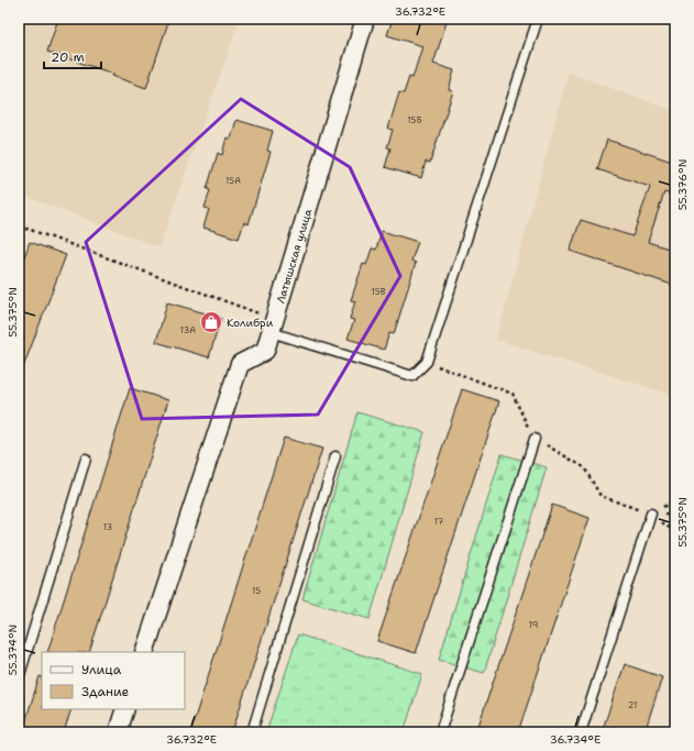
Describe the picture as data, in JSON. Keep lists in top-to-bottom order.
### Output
{
  "streets": {
    "street": ["Латышская улица"]
  },
  "places": {
    "shop": ["Колибри"]
  },
  "house_numbers": [
    "15Б",
    "15А",
    "15В",
    "13А",
    "17",
    "13",
    "15",
    "19",
    "21"
  ],
  "legend": ["Улица", "Здание"],
  "scale_bar": "20 m",
  "coordinates": [
    "36.732°E",
    "55.376°N",
    "55.375°N",
    "55.374°N",
    "36.734°E"
  ]
}
